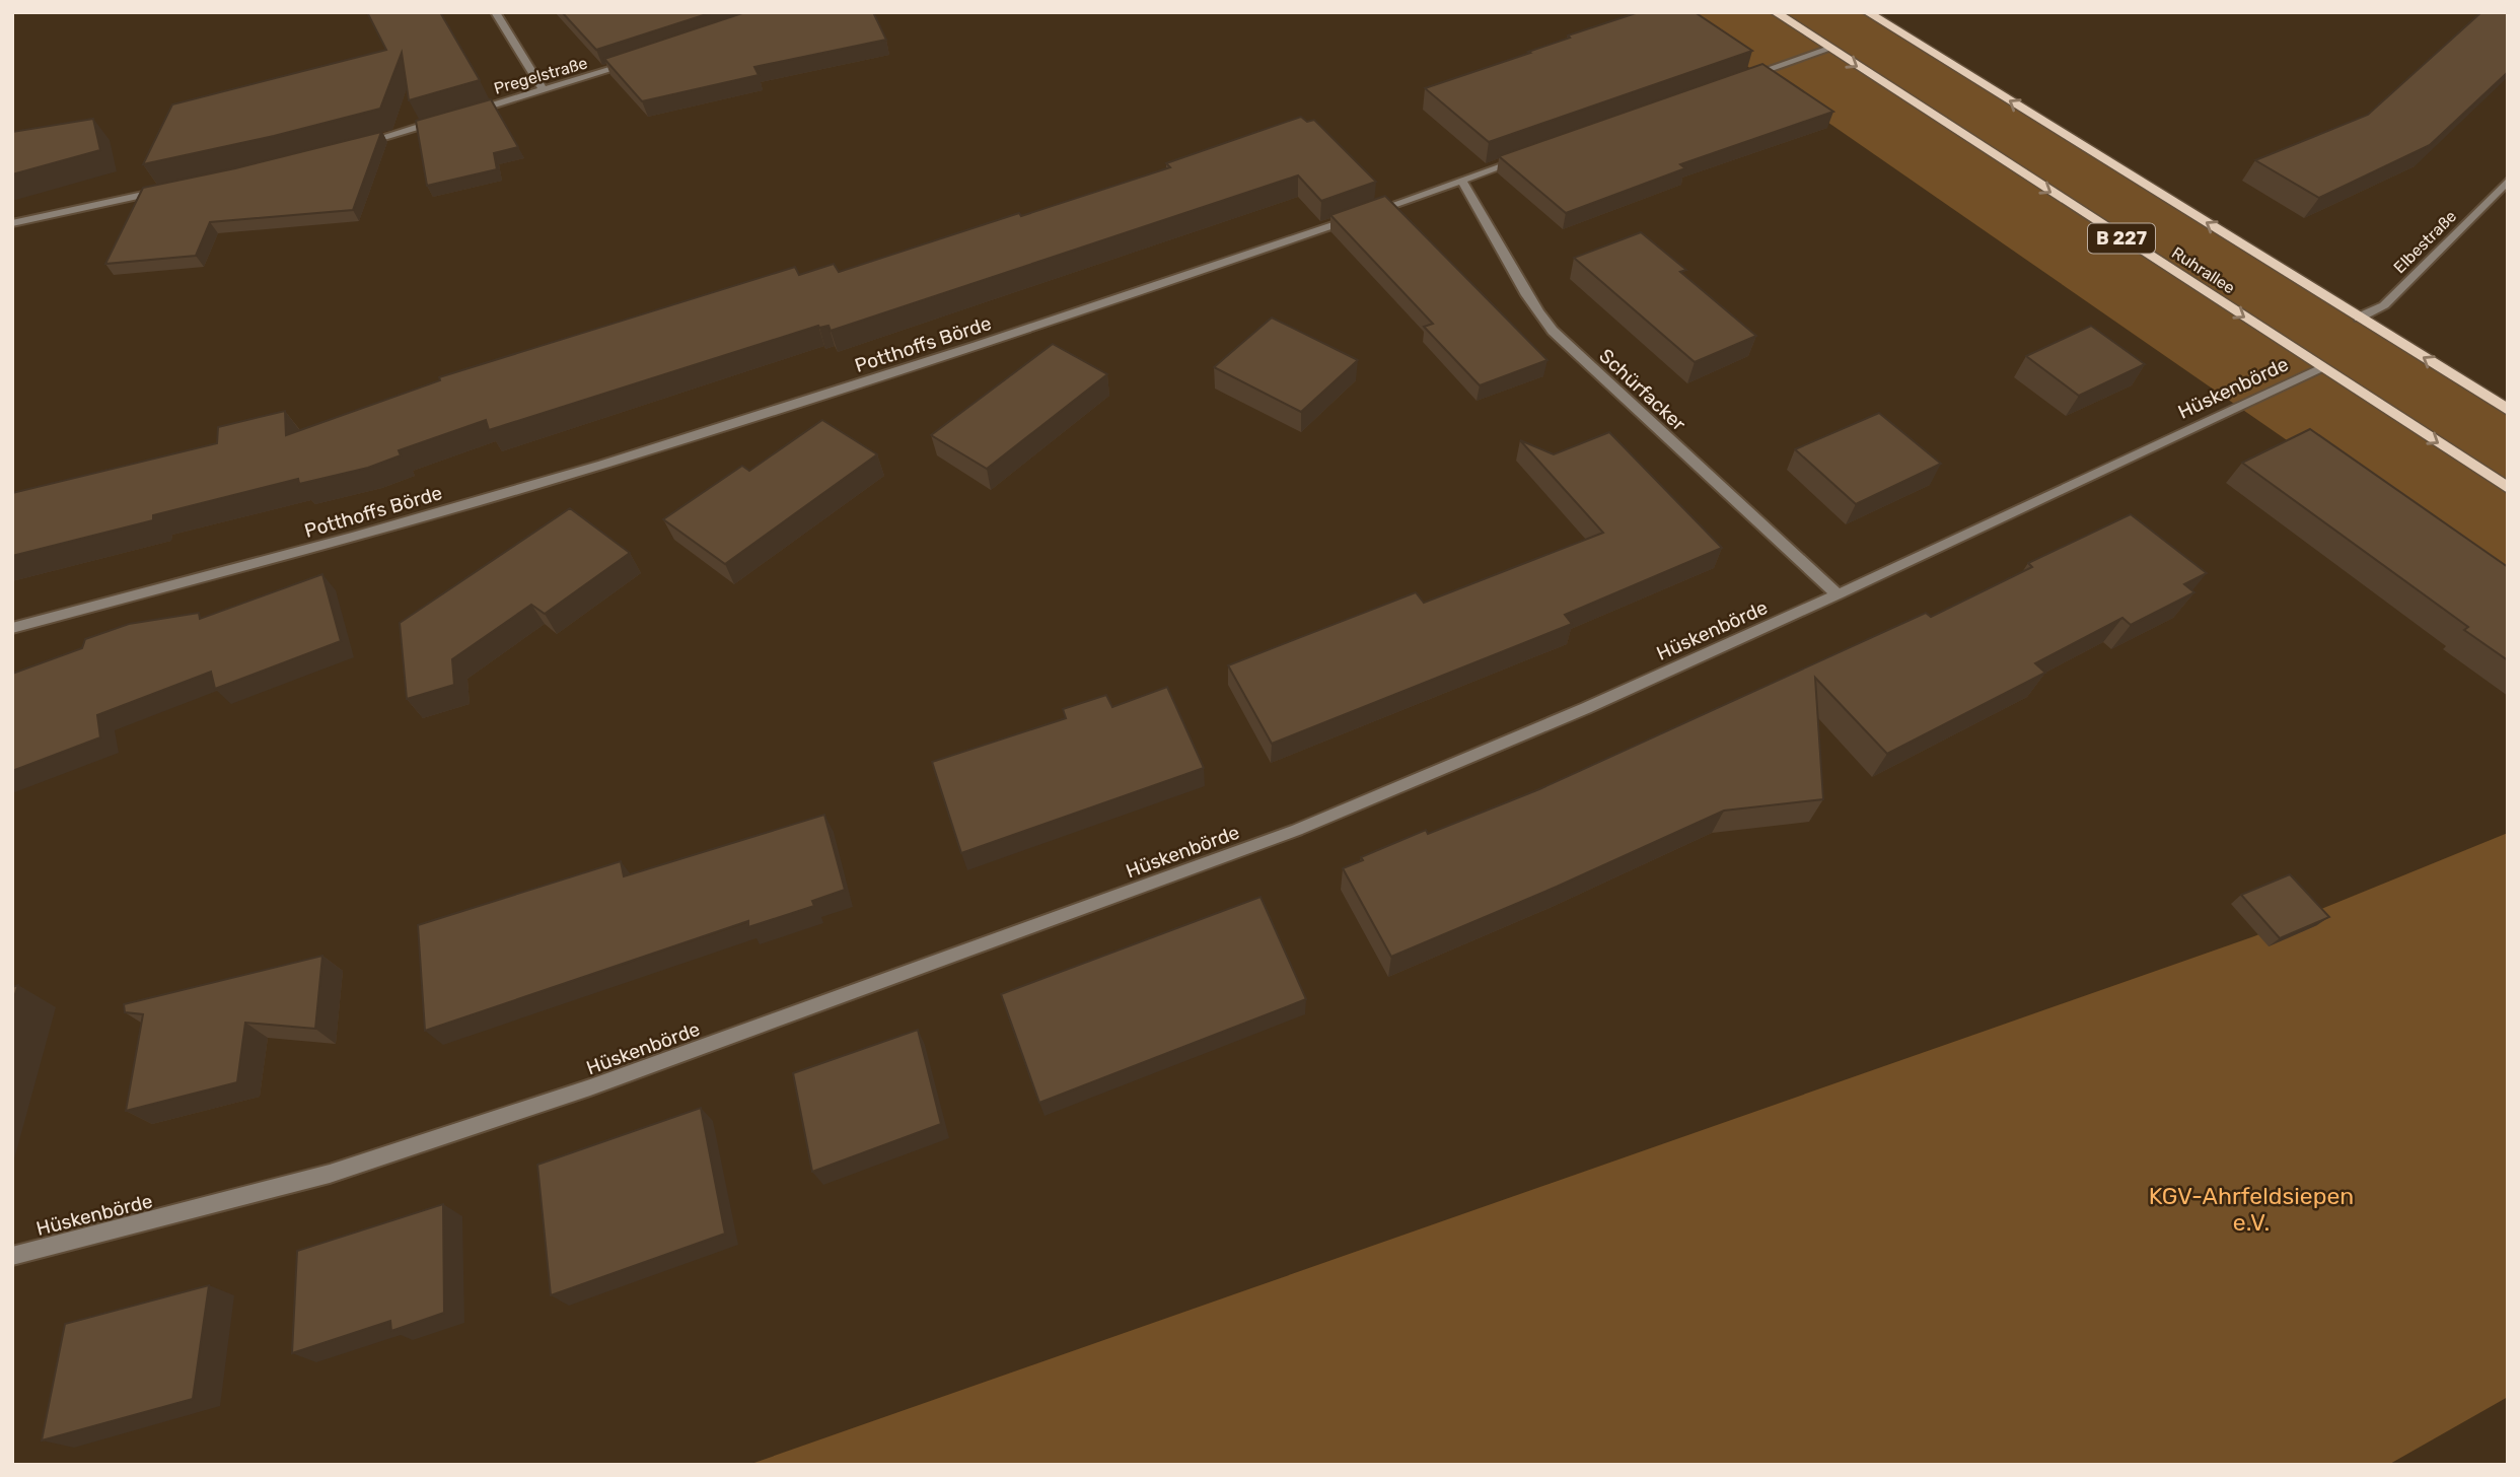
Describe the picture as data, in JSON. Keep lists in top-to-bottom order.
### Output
{
  "streets": {
    "main road": ["B 227", "Ruhrallee"],
    "street": [
      "Pregelstraße",
      "Elbestraße",
      "Potthoffs Börde",
      "Hüskenbörde",
      "Schürfacker"
    ]
  },
  "crossings": [
    ["B 227", "Elbestraße"],
    ["Ruhrallee", "Hüskenbörde"],
    ["Hüskenbörde", "Schürfacker"]
  ],
  "parks": ["KGV-Ahrfeldsiepen e.V."]
}
